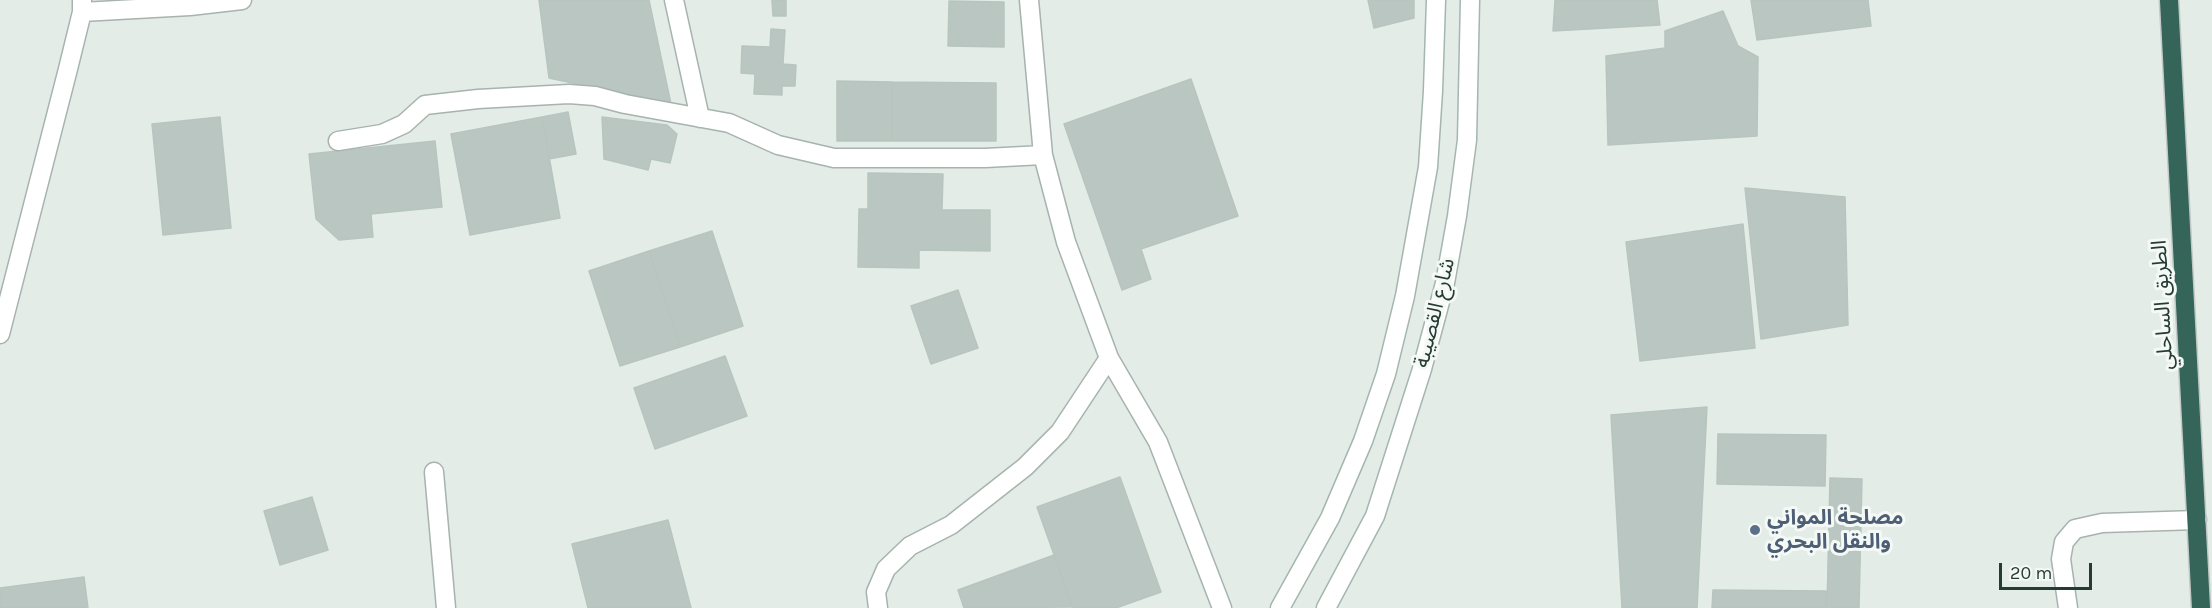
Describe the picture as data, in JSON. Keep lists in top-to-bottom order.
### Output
{
  "streets": {
    "highway": ["الطريق الساحلي"],
    "street": ["شارع القصيبة"]
  },
  "places": ["مصلحة المواني والنقل البحري"],
  "scale_bar": "20 m"
}
